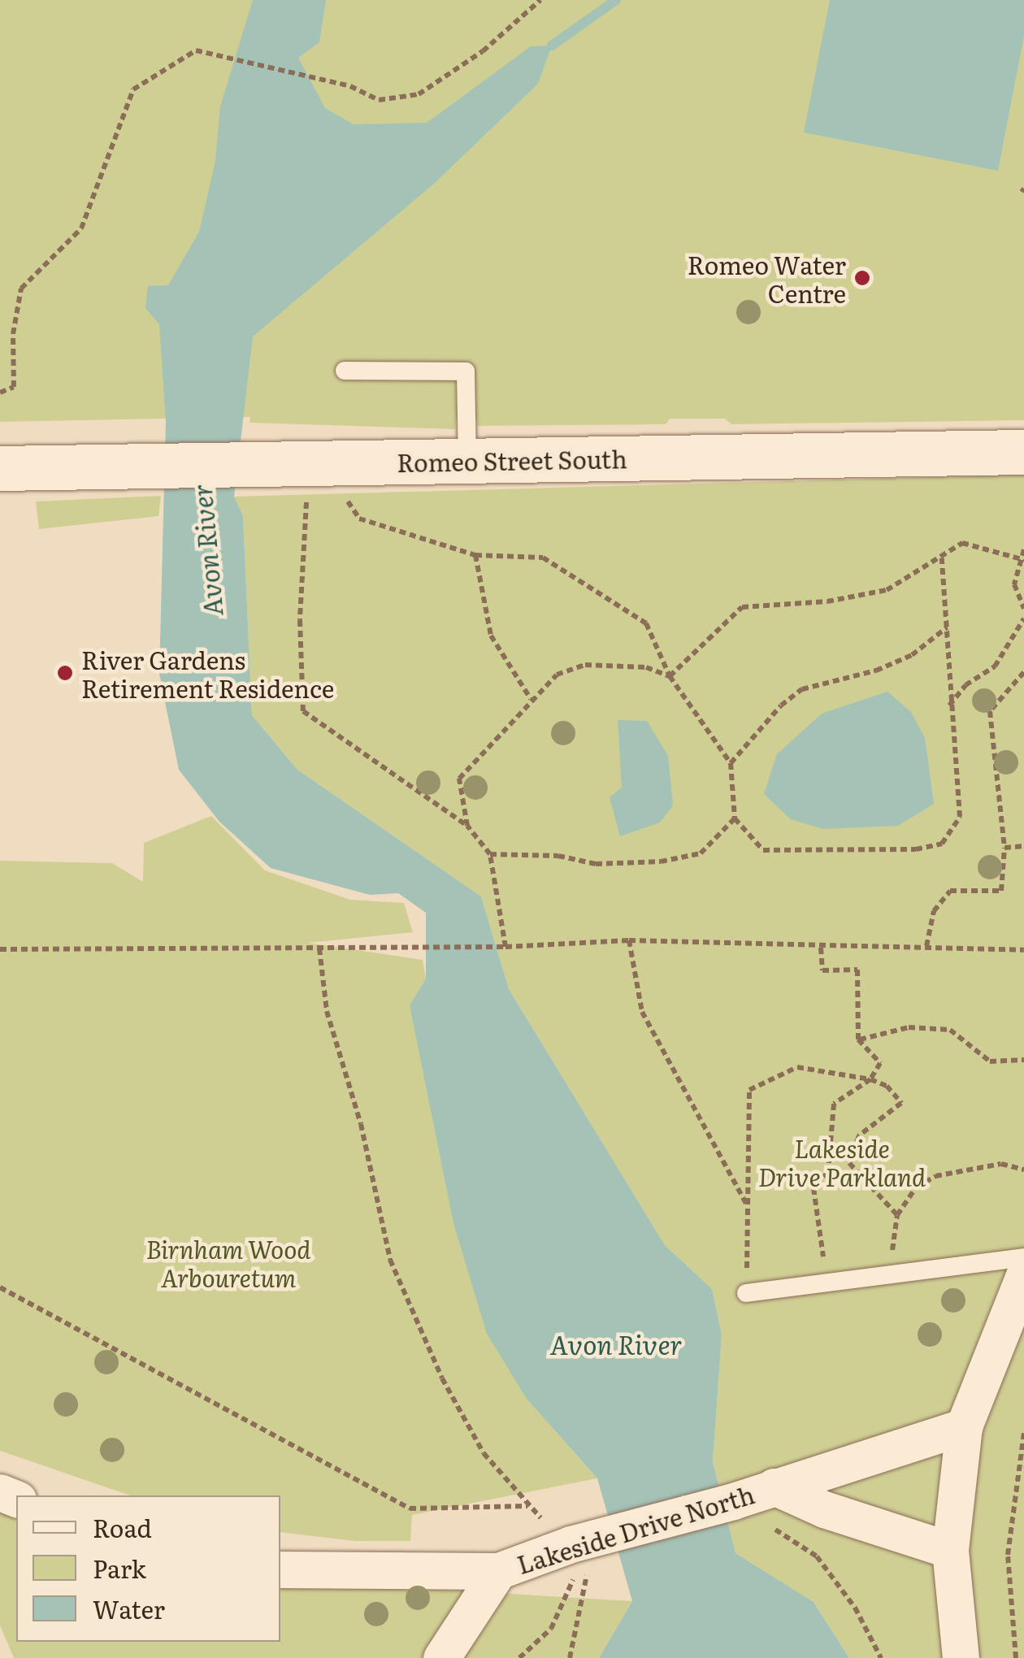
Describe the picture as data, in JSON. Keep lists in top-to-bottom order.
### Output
{
  "streets": {
    "main road": ["Romeo Street South"],
    "street": ["Lakeside Drive North"]
  },
  "water": ["Avon River"],
  "parks": ["Lakeside Drive Parkland", "Birnham Wood Arbouretum"],
  "places": ["Romeo Water Centre", "River Gardens Retirement Residence"],
  "legend": ["Road", "Park", "Water"]
}
